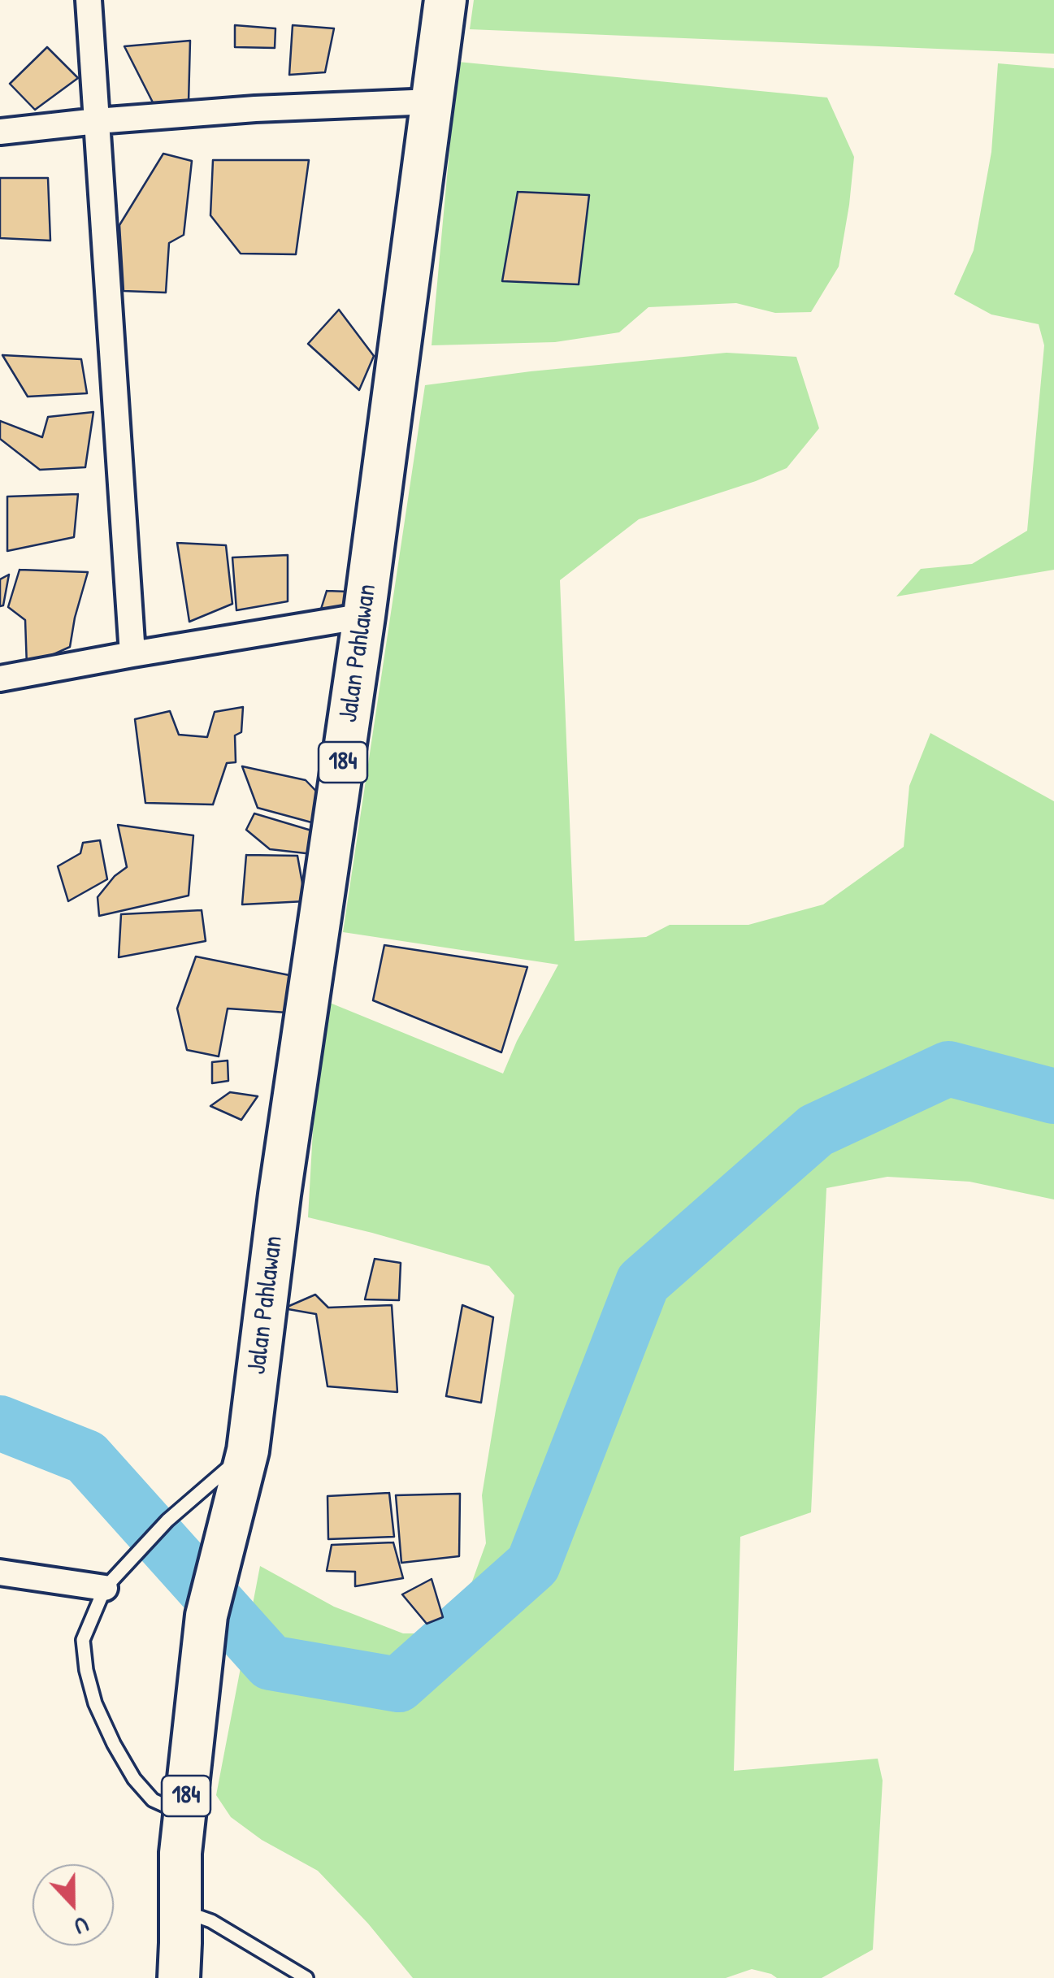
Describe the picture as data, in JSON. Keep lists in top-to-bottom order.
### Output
{
  "streets": {
    "main road": ["Jalan Pahlawan", "184"]
  },
  "north": "bottom"
}
